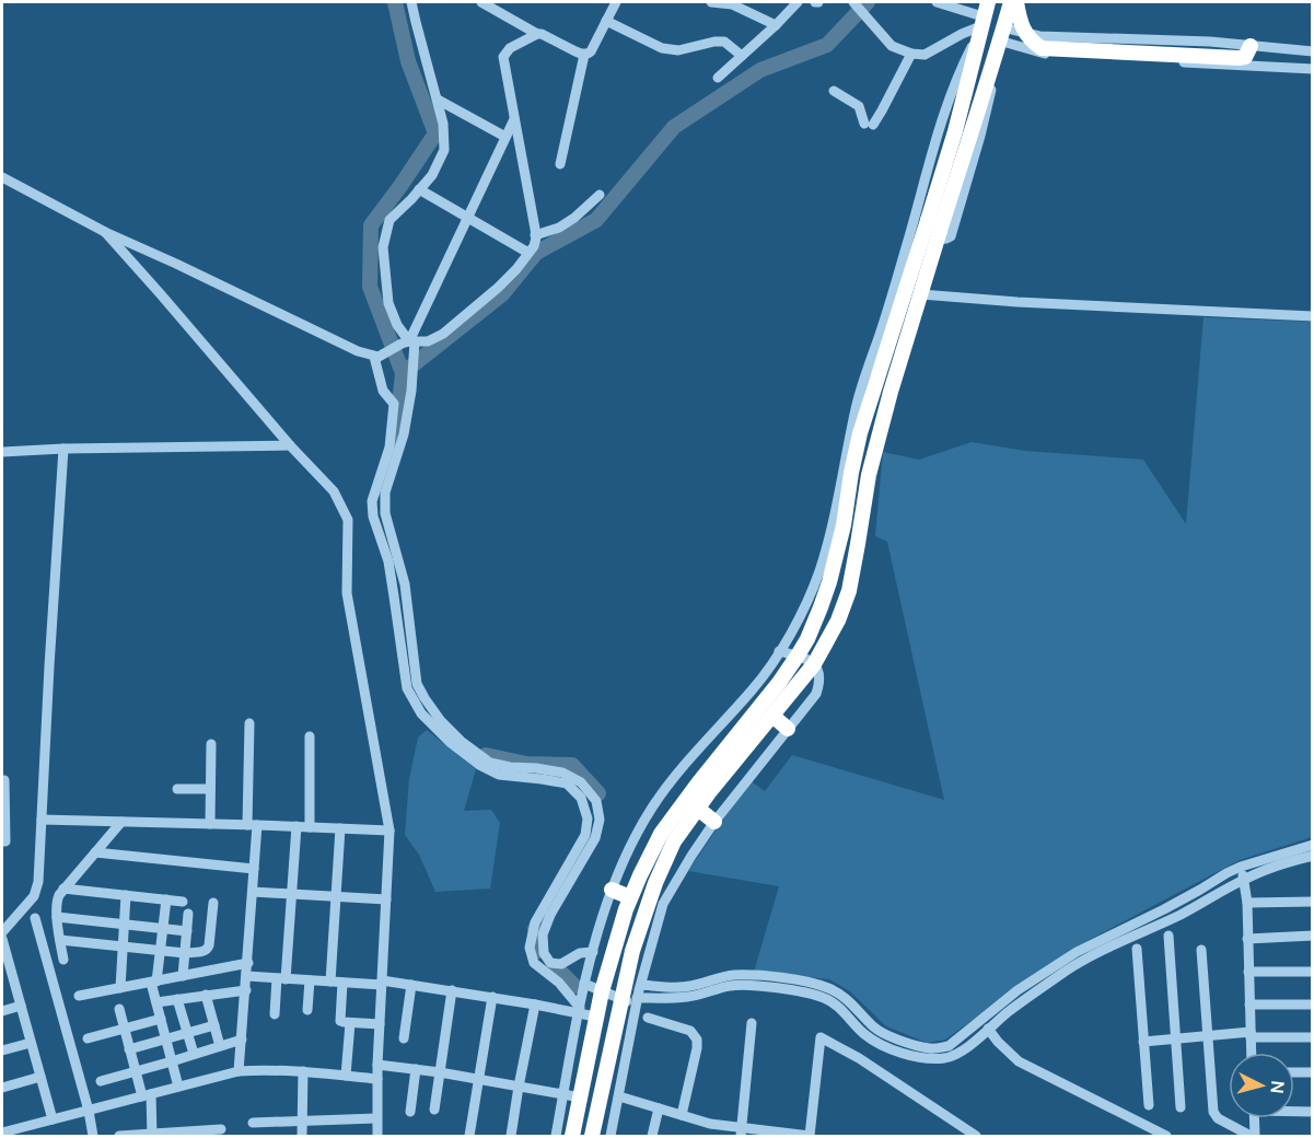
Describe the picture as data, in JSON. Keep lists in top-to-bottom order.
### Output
{
  "north": "right"
}
